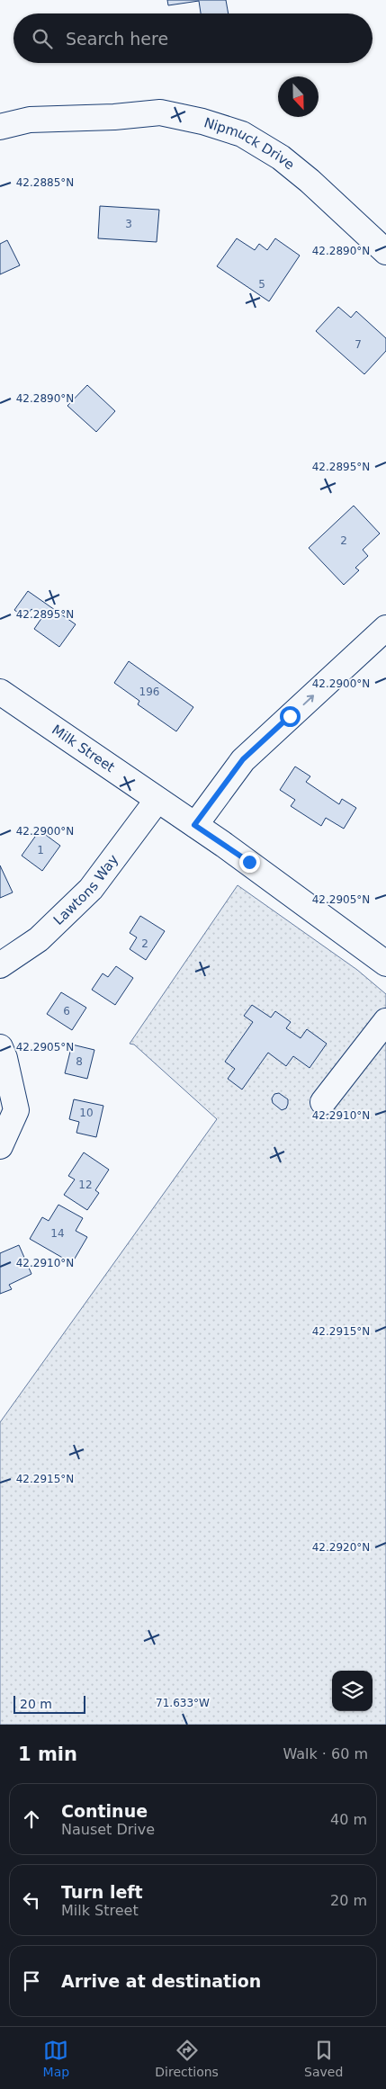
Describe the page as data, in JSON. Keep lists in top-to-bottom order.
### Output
{
  "streets": {
    "street": ["Nipmuck Drive", "Milk Street", "Lawtons Way"]
  },
  "crossings": [
    ["Milk Street", "Lawtons Way"]
  ],
  "house_numbers": [
    "3",
    "5",
    "7",
    "2",
    "196",
    "1",
    "2",
    "6",
    "8",
    "10",
    "12",
    "14"
  ],
  "scale_bar": "20 m",
  "north": "bottom",
  "page": {
    "search": "Search here",
    "scale": "20 m",
    "heading": ["1 min", "Walk · 60 m"],
    "list": [
      ["Continue", "Nauset Drive", "40 m"],
      ["Turn left", "Milk Street", "20 m"],
      "Arrive at destination"
    ],
    "nav": ["Map", "Directions", "Saved"]
  },
  "coordinates": [
    "42.2885°N",
    "42.2890°N",
    "42.2895°N",
    "42.2900°N",
    "42.2905°N",
    "42.2910°N",
    "42.2915°N",
    "42.2920°N",
    "71.633°W"
  ]
}
